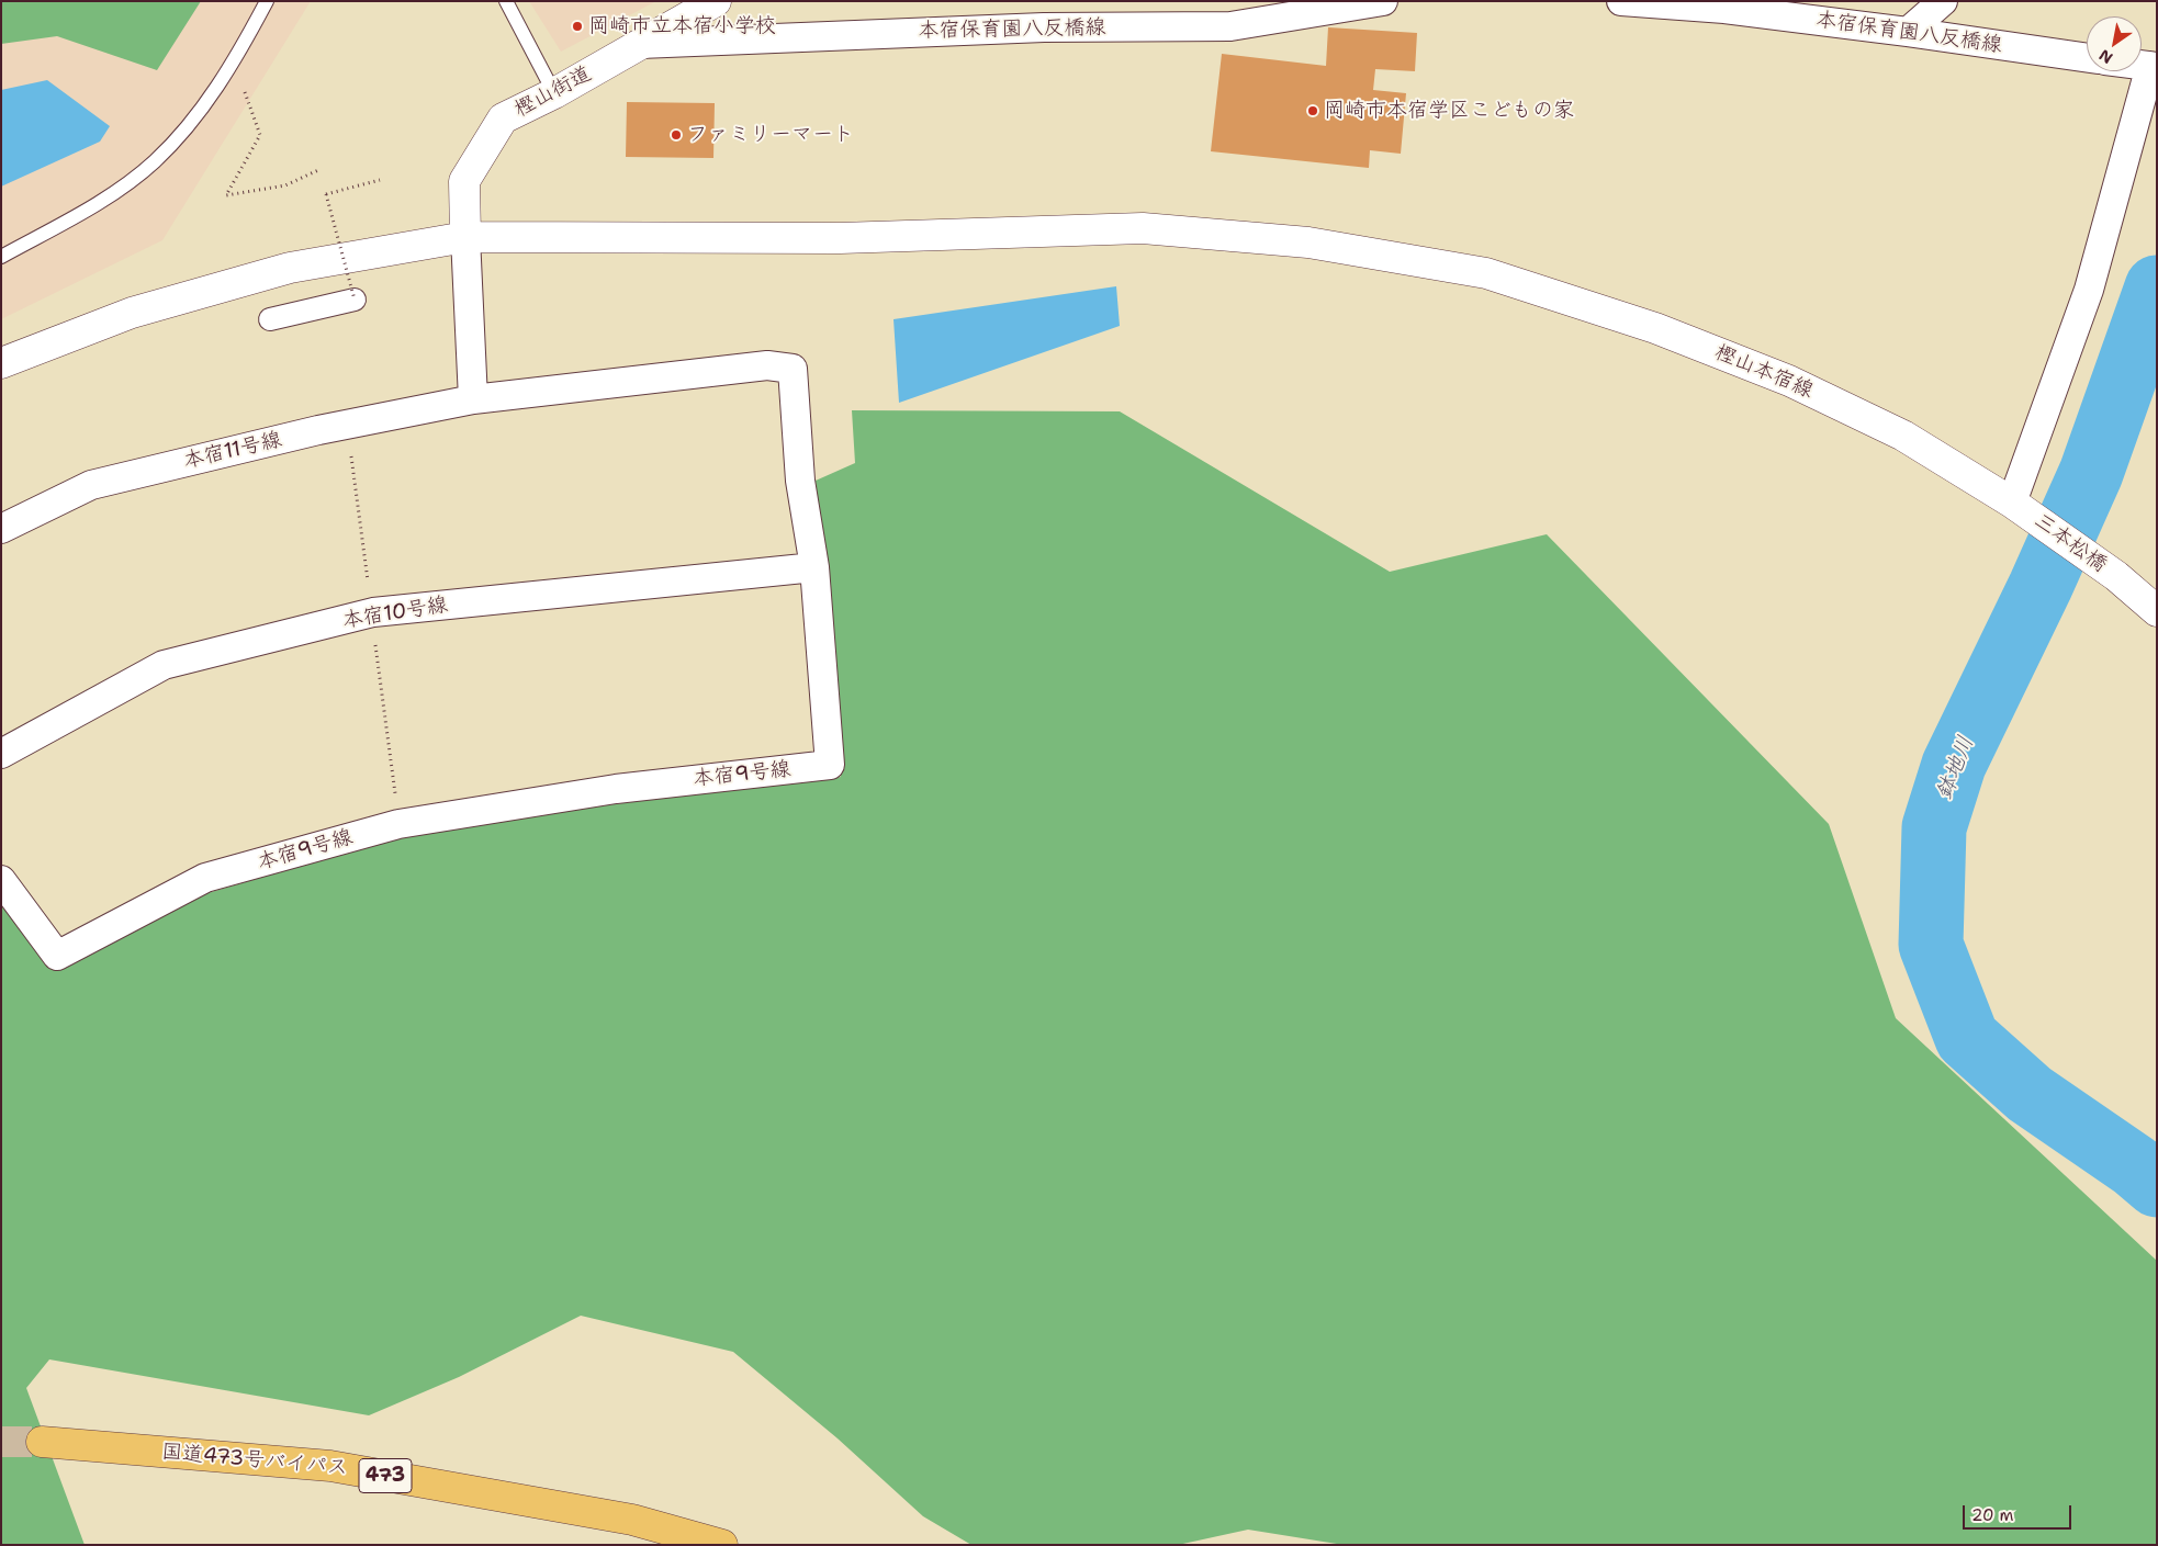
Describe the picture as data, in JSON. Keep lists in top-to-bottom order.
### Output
{
  "streets": {
    "highway": ["国道473号バイパス", "473"],
    "street": [
      "本宿保育園八反橋線",
      "樫山街道",
      "樫山本宿線",
      "本宿11号線",
      "三本松橋",
      "本宿10号線",
      "本宿9号線"
    ]
  },
  "crossings": [
    ["本宿保育園八反橋線", "樫山街道"],
    ["樫山街道", "樫山本宿線"],
    ["樫山本宿線", "三本松橋"],
    ["本宿11号線", "本宿9号線"],
    ["本宿10号線", "本宿9号線"]
  ],
  "water": ["鉢地川"],
  "places": ["岡崎市立本宿小学校", "岡崎市本宿学区こどもの家", "ファミリーマート"],
  "scale_bar": "20 m",
  "north": "bottom left"
}
